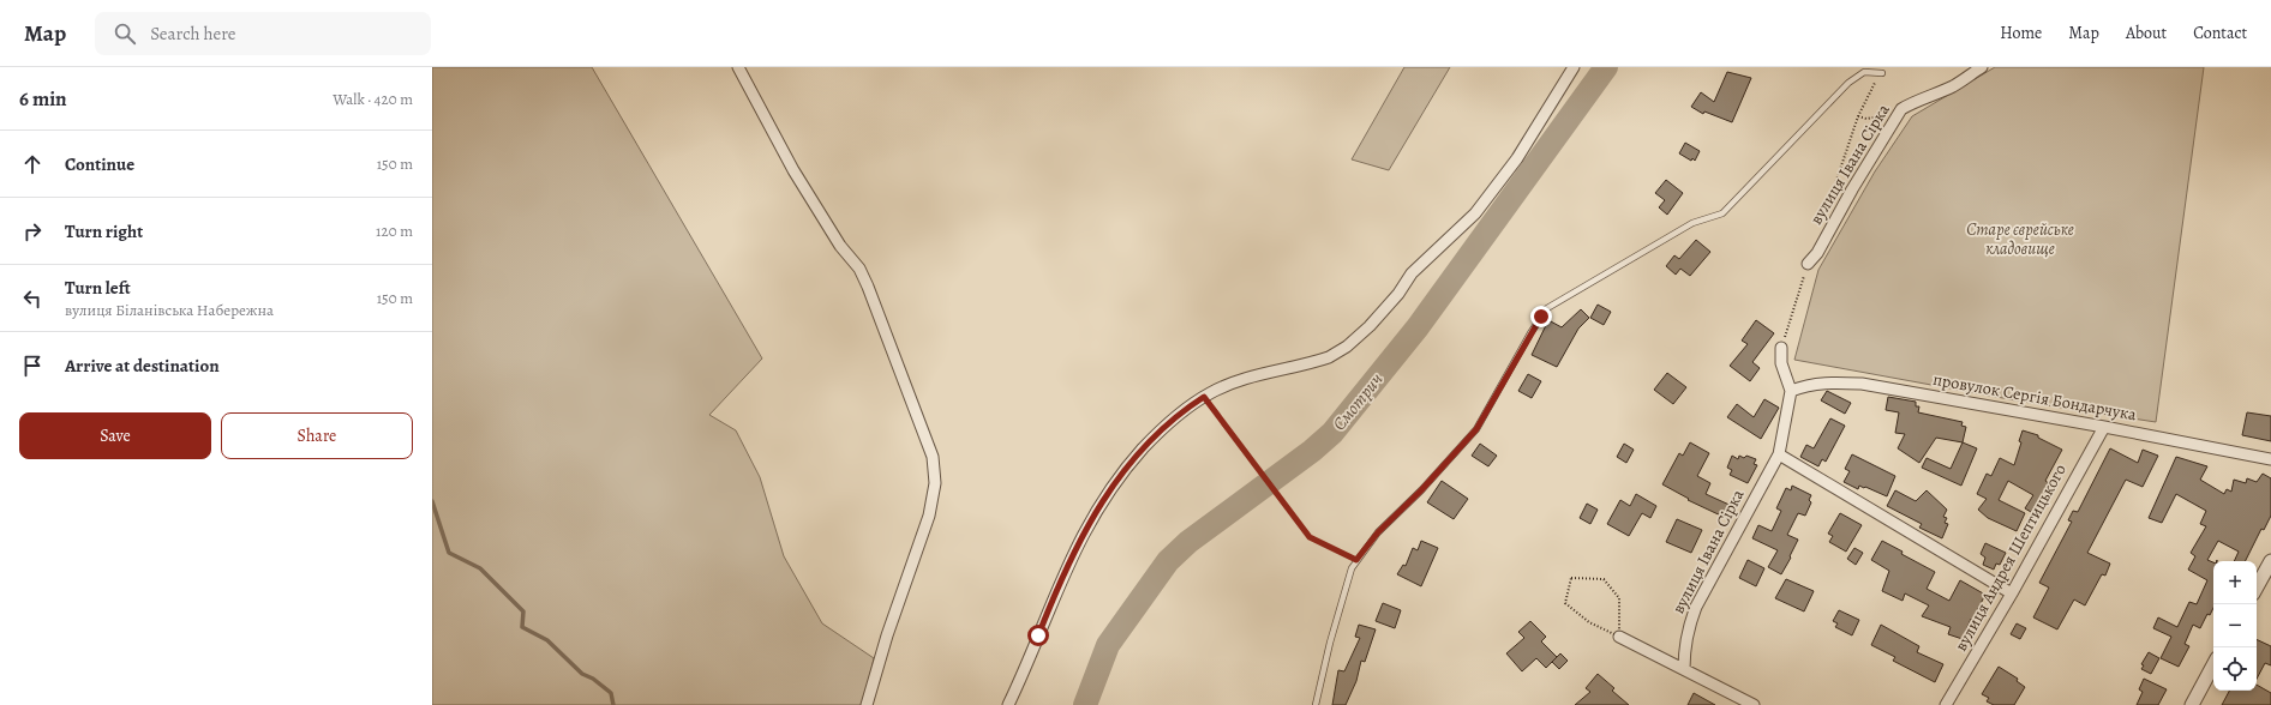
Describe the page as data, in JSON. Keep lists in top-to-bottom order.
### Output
{
  "streets": {
    "street": ["вулиця Івана Сірка", "провулок Сергія Бондарчука", "вулиця Андрея Шептицького"]
  },
  "crossings": [
    ["вулиця Івана Сірка", "провулок Сергія Бондарчука"],
    ["провулок Сергія Бондарчука", "вулиця Андрея Шептицького"]
  ],
  "water": ["Смотрич"],
  "parks": ["Старе єврейське кладовище"],
  "page": {
    "header": "Map",
    "search": "Search here",
    "nav": [
      "Home",
      "Map",
      "About",
      "Contact"
    ],
    "heading": ["6 min", "Walk · 420 m"],
    "list": [
      ["Continue", "150 m"],
      ["Turn right", "120 m"],
      ["Turn left", "вулиця Біланівська Набережна", "150 m"],
      "Arrive at destination"
    ],
    "buttons": ["Save", "Share"],
    "map_buttons": ["+", "−"]
  }
}
